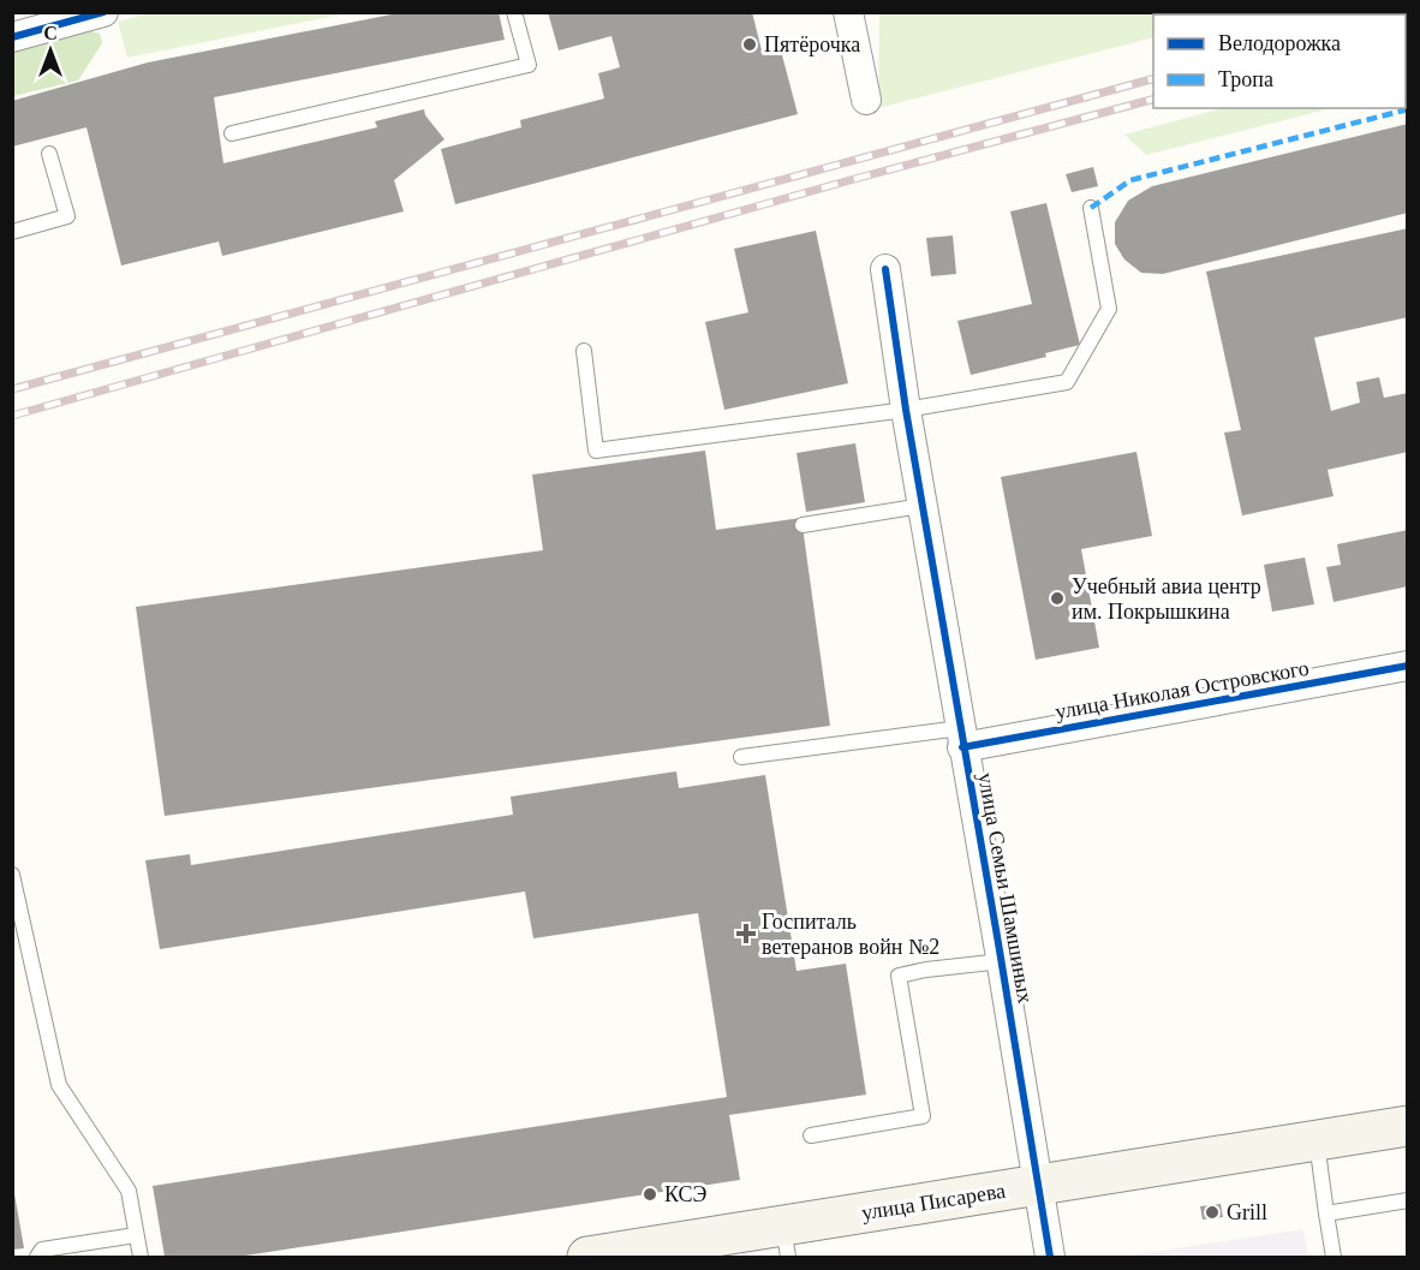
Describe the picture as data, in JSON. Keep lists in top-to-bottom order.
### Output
{
  "streets": {
    "main road": ["улица Писарева"],
    "street": ["улица Николая Островского", "улица Семьи Шамшиных"]
  },
  "crossings": [
    ["улица Николая Островского", "улица Семьи Шамшиных"],
    ["улица Семьи Шамшиных", "улица Писарева"]
  ],
  "places": {
    "other": [
      "Пятёрочка",
      "Учебный авиа центр им. Покрышкина",
      "КСЭ",
      "Grill"
    ],
    "health": ["Госпиталь ветеранов войн №2"]
  },
  "legend": ["Велодорожка", "Тропа"],
  "north": "top"
}
